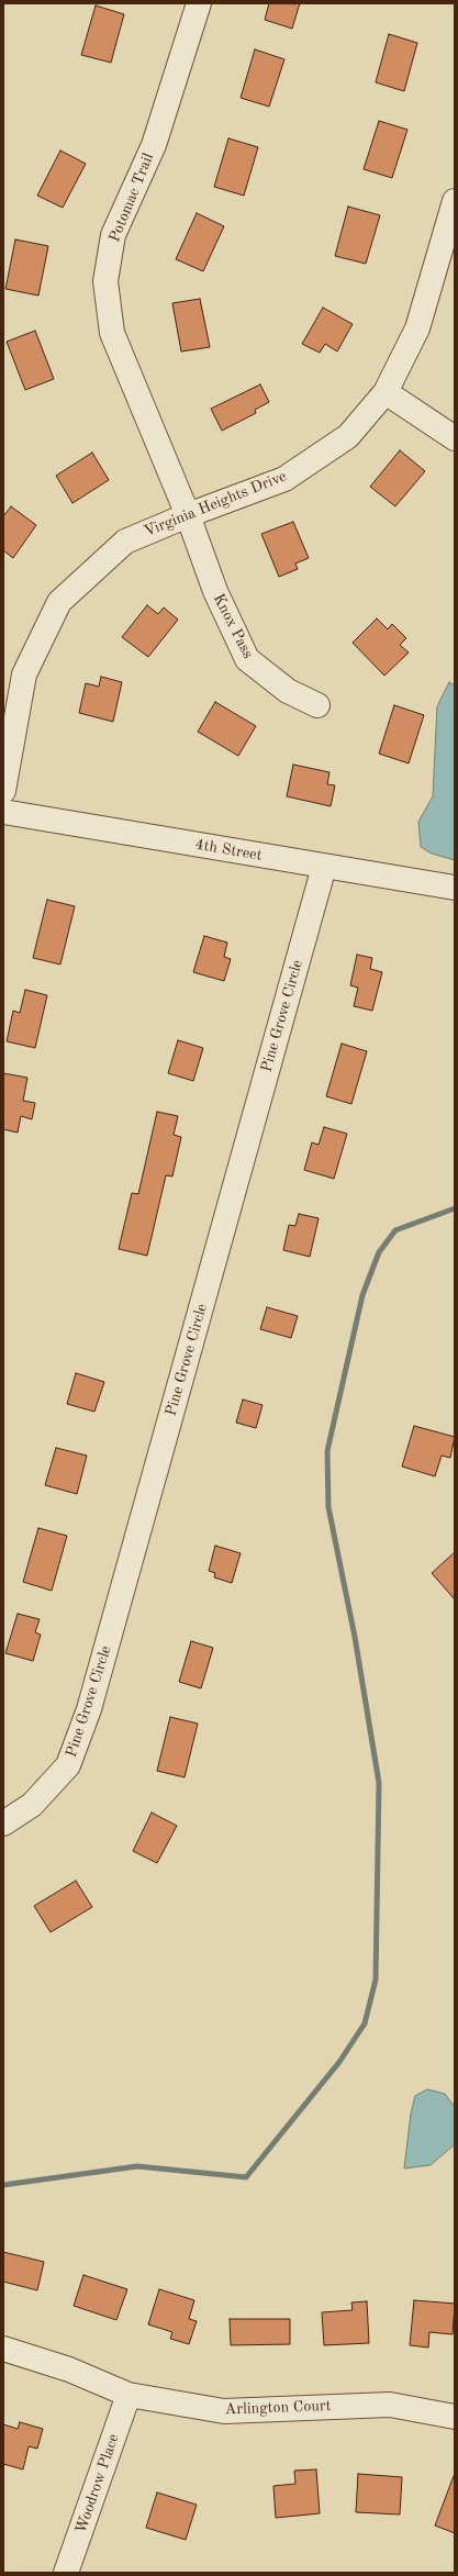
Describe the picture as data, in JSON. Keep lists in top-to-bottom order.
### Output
{
  "streets": {
    "street": [
      "Potomac Trail",
      "Virginia Heights Drive",
      "Knox Pass",
      "4th Street",
      "Pine Grove Circle",
      "Arlington Court",
      "Woodrow Place"
    ]
  },
  "crossings": [
    ["Potomac Trail", "Virginia Heights Drive"],
    ["Potomac Trail", "Knox Pass"],
    ["Virginia Heights Drive", "Knox Pass"],
    ["4th Street", "Pine Grove Circle"],
    ["Arlington Court", "Woodrow Place"]
  ]
}
